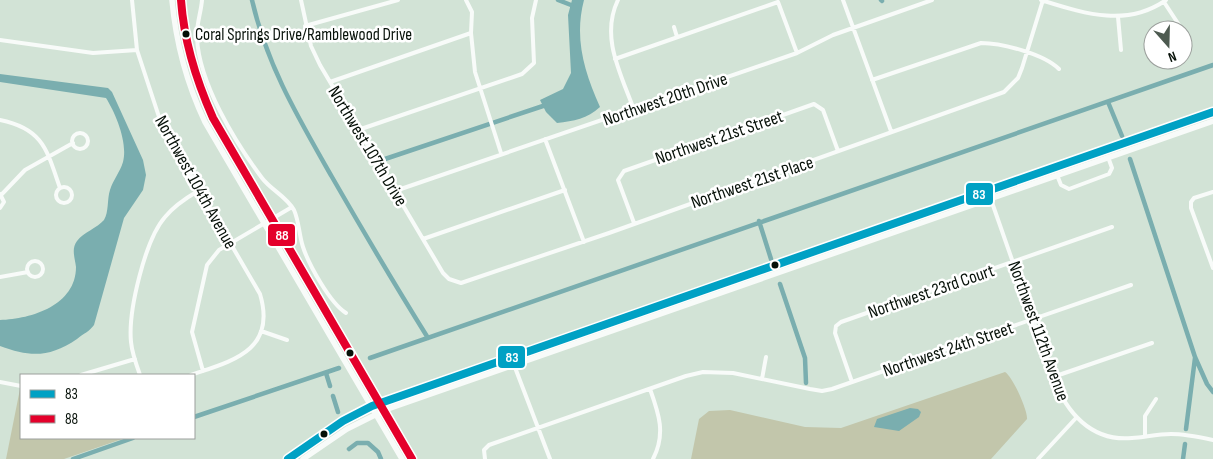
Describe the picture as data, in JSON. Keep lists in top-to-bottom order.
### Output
{
  "streets": {
    "street": [
      "Northwest 20th Drive",
      "Northwest 21st Street",
      "Northwest 107th Drive",
      "Northwest 104th Avenue",
      "Northwest 21st Place",
      "Northwest 23rd Court",
      "Northwest 112th Avenue",
      "Northwest 24th Street"
    ]
  },
  "crossings": [
    ["Northwest 20th Drive", "Northwest 107th Drive"],
    ["Northwest 21st Street", "Northwest 21st Place"],
    ["Northwest 107th Drive", "Northwest 21st Place"],
    ["Northwest 23rd Court", "Northwest 112th Avenue"],
    ["Northwest 23rd Court", "Northwest 24th Street"],
    ["Northwest 112th Avenue", "Northwest 24th Street"]
  ],
  "places": ["Coral Springs Drive/Ramblewood Drive"],
  "lines": ["transit line 88", "transit line 83"],
  "legend": ["83", "88"],
  "north": "bottom"
}
